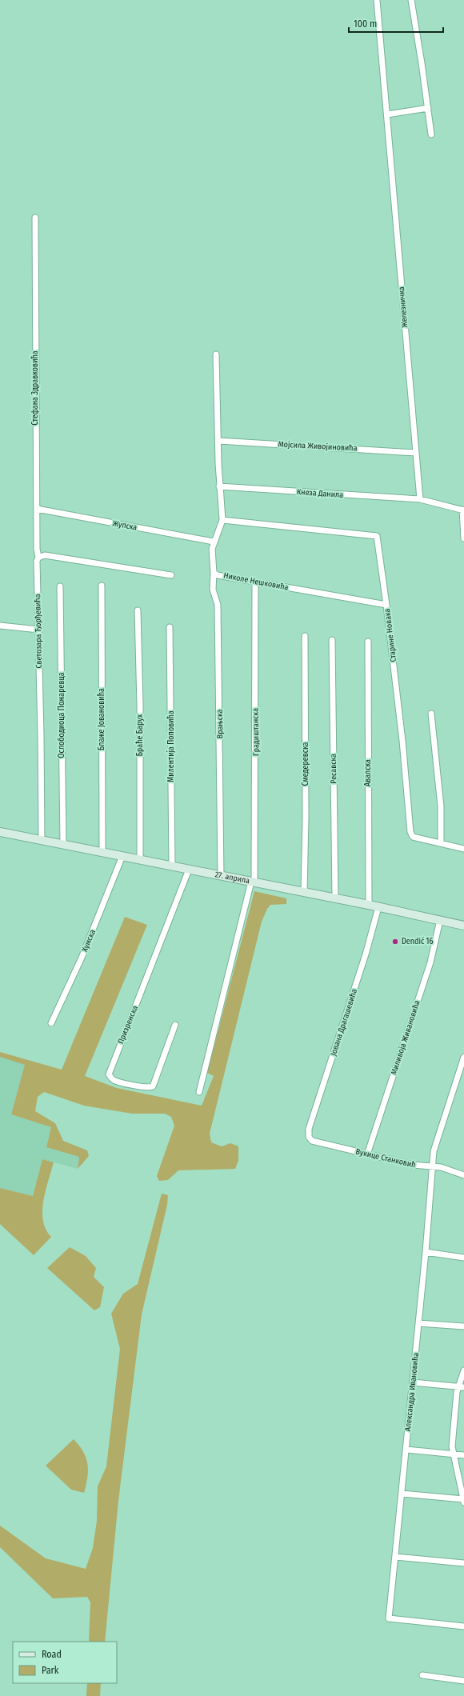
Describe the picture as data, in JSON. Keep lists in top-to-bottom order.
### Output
{
  "streets": {
    "main road": ["27. априла"],
    "street": [
      "Железничка",
      "Стефана Здравковића",
      "Мојсила Живојиновића",
      "Кнеза Данила",
      "Жупска",
      "Николе Нешковића",
      "Светозара Ђорђевића",
      "Старине Новака",
      "Ослободиоца Пожаревца",
      "Блаже Јовановића",
      "Врањска",
      "Градиштанска",
      "Браће Барух",
      "Милентија Поповића",
      "Смедеревска",
      "Ресавска",
      "Авалска",
      "Хумска",
      "Јована Драгашевића",
      "Призренска",
      "Миливоја Живановића",
      "Вукице Станковић",
      "Александра Ивановића"
    ]
  },
  "crossings": [
    ["Железничка", "Мојсила Живојиновића"],
    ["Железничка", "Кнеза Данила"],
    ["Стефана Здравковића", "Жупска"],
    ["Стефана Здравковића", "Светозара Ђорђевића"],
    ["Мојсила Живојиновића", "Николе Нешковића"],
    ["Кнеза Данила", "Николе Нешковића"],
    ["Жупска", "Николе Нешковића"],
    ["Николе Нешковића", "Старине Новака"],
    ["Николе Нешковића", "Врањска"],
    ["Николе Нешковића", "Градиштанска"],
    ["Светозара Ђорђевића", "27. априла"],
    ["Ослободиоца Пожаревца", "27. априла"],
    ["Блаже Јовановића", "27. априла"],
    ["Врањска", "27. априла"],
    ["Градиштанска", "27. априла"],
    ["Браће Барух", "27. априла"],
    ["Милентија Поповића", "27. априла"],
    ["Смедеревска", "27. априла"],
    ["Ресавска", "27. априла"],
    ["Авалска", "27. априла"],
    ["27. априла", "Хумска"],
    ["27. априла", "Јована Драгашевића"],
    ["27. априла", "Призренска"],
    ["27. априла", "Миливоја Живановића"],
    ["Јована Драгашевића", "Вукице Станковић"],
    ["Миливоја Живановића", "Вукице Станковић"],
    ["Вукице Станковић", "Александра Ивановића"]
  ],
  "places": ["Dendić 16"],
  "legend": ["Road", "Park"],
  "scale_bar": "100 m"
}
